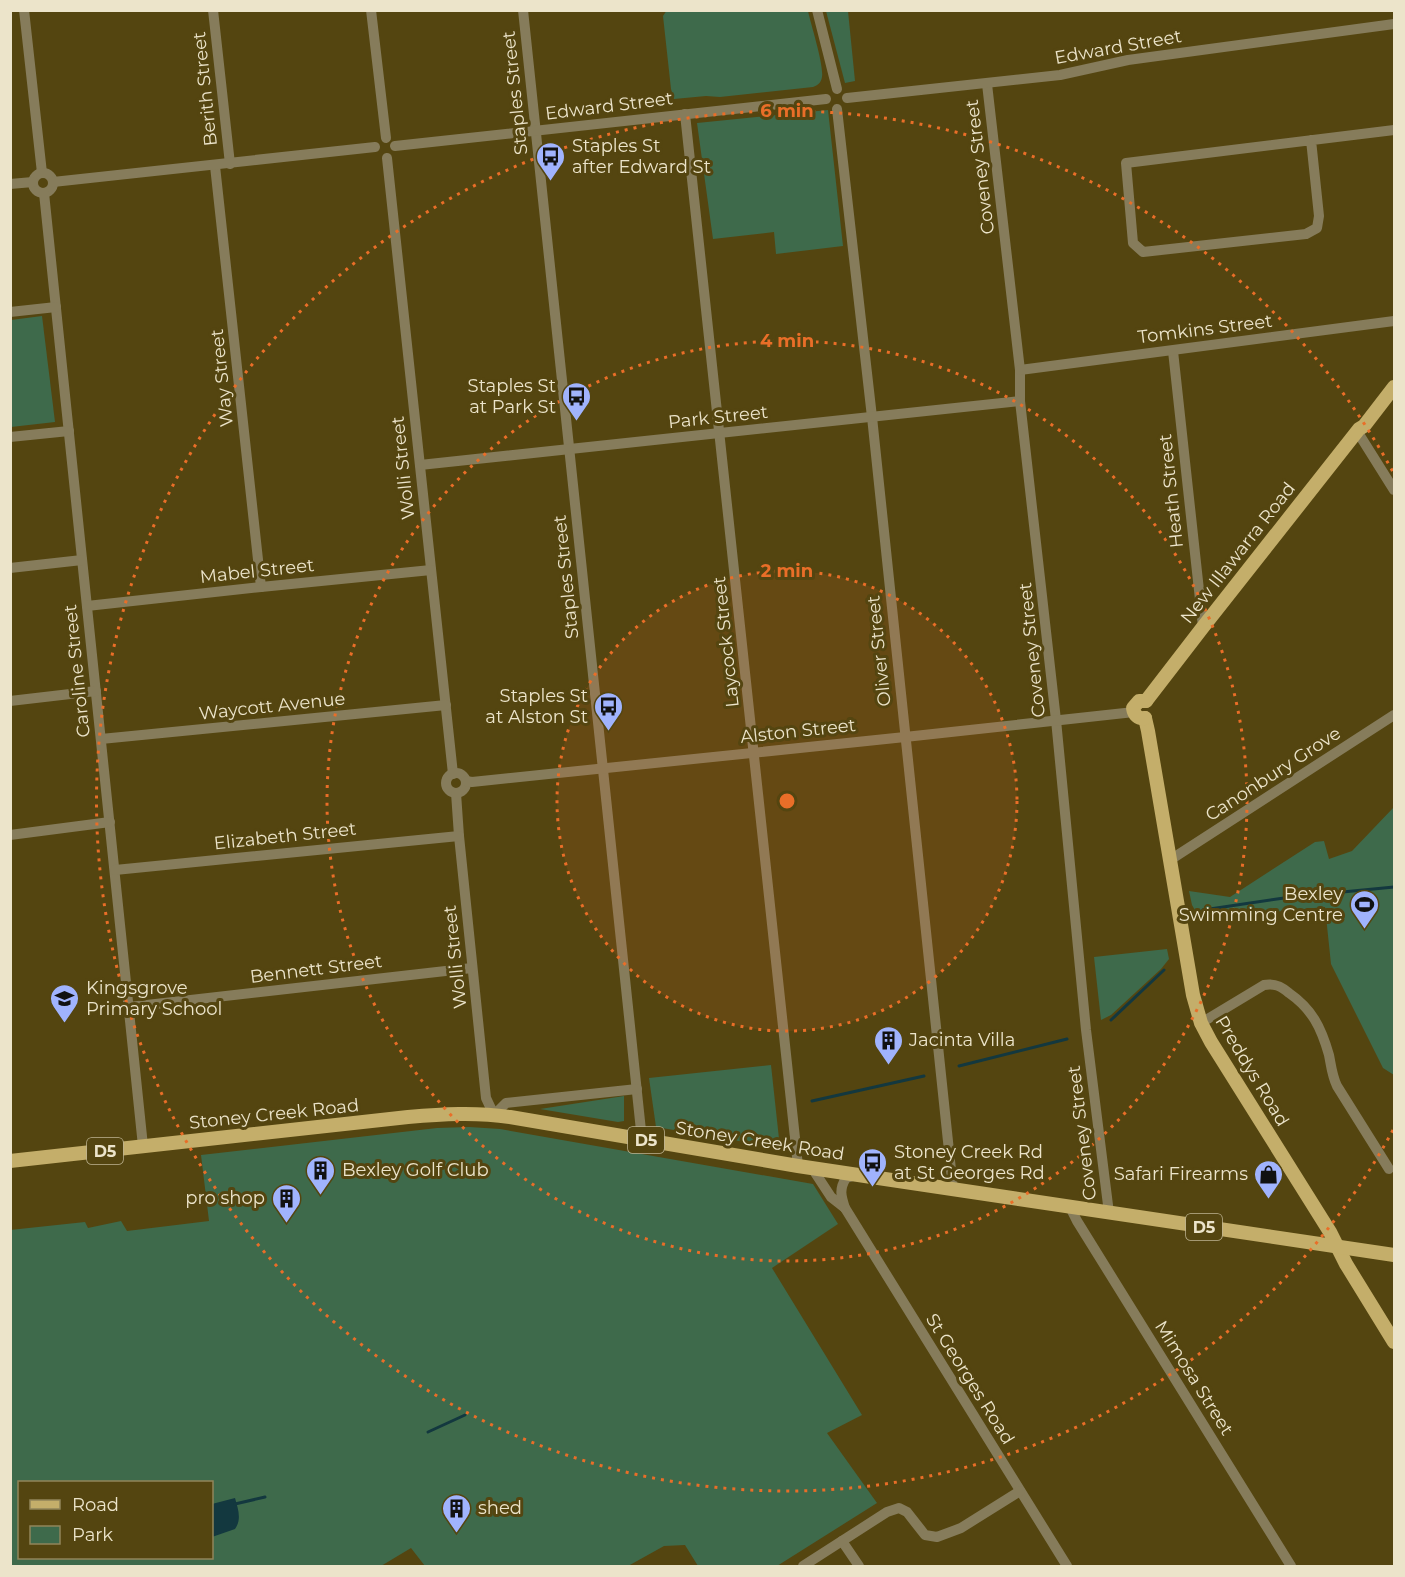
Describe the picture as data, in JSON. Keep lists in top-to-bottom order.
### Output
{
  "streets": {
    "main road": [
      "New Illawarra Road",
      "Preddys Road",
      "Stoney Creek Road",
      "D5"
    ],
    "street": [
      "Edward Street",
      "Berith Street",
      "Staples Street",
      "Coveney Street",
      "Tomkins Street",
      "Way Street",
      "Park Street",
      "Wolli Street",
      "Heath Street",
      "Mabel Street",
      "Laycock Street",
      "Oliver Street",
      "Caroline Street",
      "Waycott Avenue",
      "Alston Street",
      "Canonbury Grove",
      "Elizabeth Street",
      "Bennett Street",
      "Mimosa Street",
      "St Georges Road"
    ]
  },
  "crossings": [
    ["Edward Street", "Staples Street"],
    ["Edward Street", "Coveney Street"],
    ["Edward Street", "Wolli Street"],
    ["Edward Street", "Laycock Street"],
    ["Edward Street", "Oliver Street"],
    ["Staples Street", "Park Street"],
    ["Staples Street", "Alston Street"],
    ["Staples Street", "Stoney Creek Road"],
    ["Coveney Street", "Tomkins Street"],
    ["Coveney Street", "Park Street"],
    ["Coveney Street", "Alston Street"],
    ["Coveney Street", "Stoney Creek Road"],
    ["Tomkins Street", "Heath Street"],
    ["Way Street", "Mabel Street"],
    ["Park Street", "Wolli Street"],
    ["Park Street", "Laycock Street"],
    ["Park Street", "Oliver Street"],
    ["Wolli Street", "Mabel Street"],
    ["Wolli Street", "Waycott Avenue"],
    ["Wolli Street", "Alston Street"],
    ["Wolli Street", "Elizabeth Street"],
    ["Wolli Street", "Bennett Street"],
    ["Wolli Street", "Stoney Creek Road"],
    ["Heath Street", "New Illawarra Road"],
    ["New Illawarra Road", "Preddys Road"],
    ["Mabel Street", "Caroline Street"],
    ["Laycock Street", "Alston Street"],
    ["Laycock Street", "Stoney Creek Road"],
    ["Laycock Street", "St Georges Road"],
    ["Oliver Street", "Alston Street"],
    ["Oliver Street", "Stoney Creek Road"],
    ["Caroline Street", "Waycott Avenue"],
    ["Caroline Street", "Elizabeth Street"],
    ["Caroline Street", "Bennett Street"],
    ["Caroline Street", "Stoney Creek Road"],
    ["Alston Street", "Preddys Road"],
    ["Canonbury Grove", "Preddys Road"],
    ["Preddys Road", "Stoney Creek Road"],
    ["Stoney Creek Road", "Mimosa Street"],
    ["Stoney Creek Road", "St Georges Road"]
  ],
  "places": {
    "bus stop": [
      "Staples St after Edward St",
      "Staples St at Park St",
      "Staples St at Alston St",
      "Stoney Creek Rd at St Georges Rd"
    ],
    "sports": ["Bexley Swimming Centre"],
    "school or university": ["Kingsgrove Primary School"],
    "building": [
      "Jacinta Villa",
      "Bexley Golf Club",
      "pro shop",
      "shed"
    ],
    "shop": ["Safari Firearms"]
  },
  "legend": ["Road", "Park"],
  "rings": ["6 min", "4 min", "2 min"]
}
